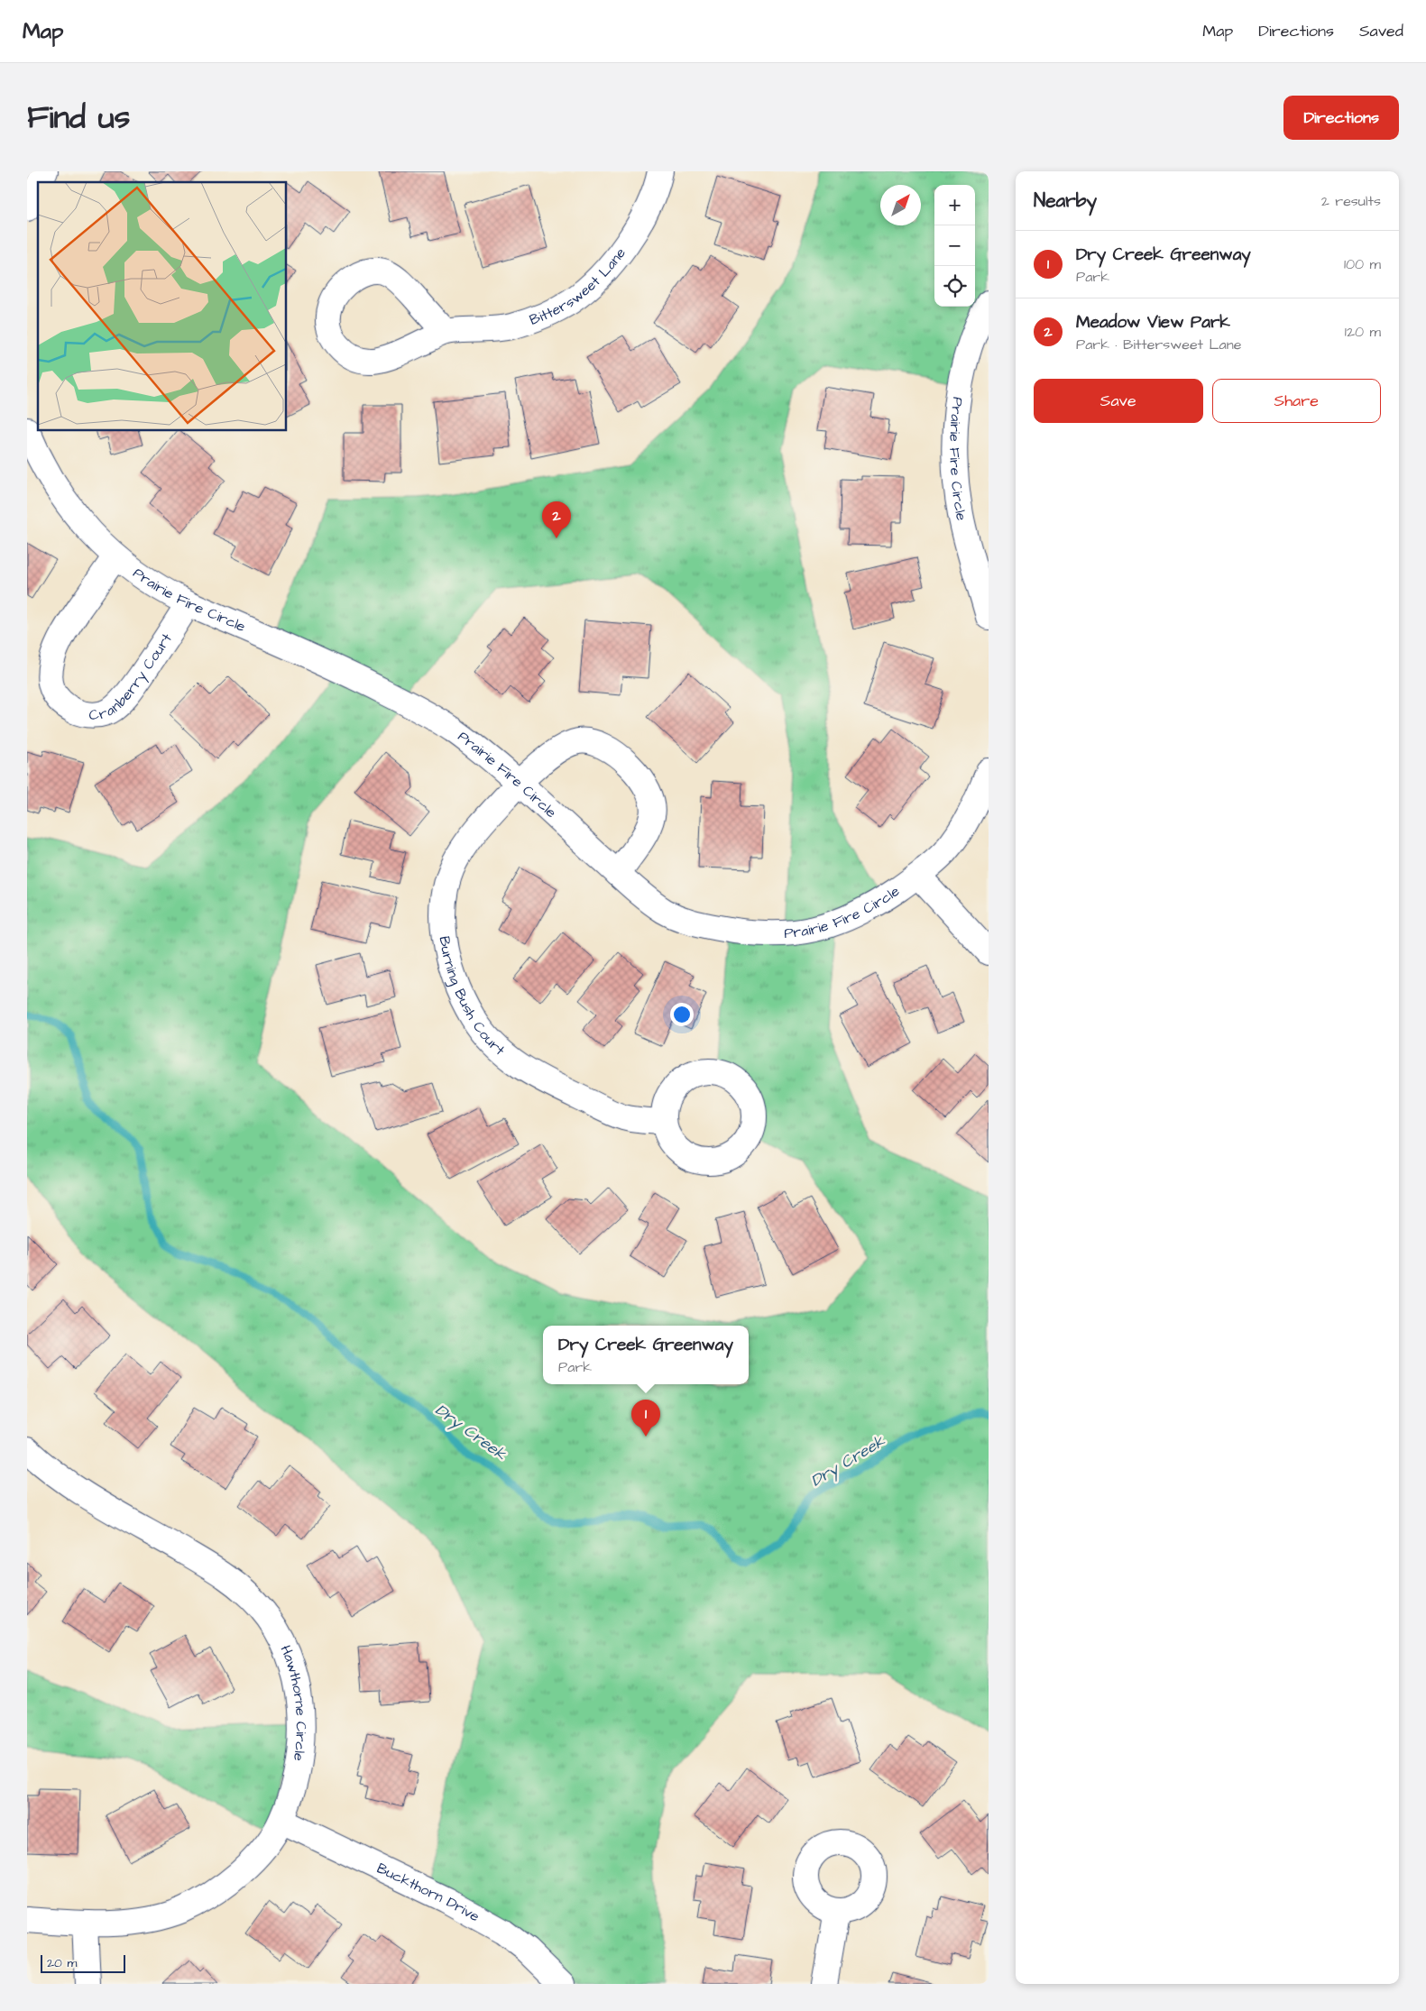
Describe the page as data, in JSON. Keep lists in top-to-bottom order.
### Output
{
  "streets": {
    "street": [
      "Bittersweet Lane",
      "Prairie Fire Circle",
      "Cranberry Court",
      "Burning Bush Court",
      "Hawthorne Circle",
      "Buckthorn Drive"
    ]
  },
  "crossings": [
    ["Prairie Fire Circle", "Cranberry Court"],
    ["Prairie Fire Circle", "Burning Bush Court"],
    ["Hawthorne Circle", "Buckthorn Drive"]
  ],
  "water": ["Dry Creek"],
  "scale_bar": "20 m",
  "north": "top right",
  "page": {
    "header": "Map",
    "nav": ["Map", "Directions", "Saved"],
    "title": "Find us",
    "buttons": [
      "Directions",
      ["Save", "Share"]
    ],
    "heading": ["Nearby", "2 results"],
    "map_buttons": ["+", "−"],
    "list": [
      {
        "mark": "1",
        "name": "Dry Creek Greenway",
        "note": "Park",
        "value": "100 m"
      },
      {
        "mark": "2",
        "name": "Meadow View Park",
        "note": "Park · Bittersweet Lane",
        "value": "120 m"
      }
    ],
    "pins": ["2", "1"],
    "popup": ["Dry Creek Greenway", "Park"],
    "scale": "20 m"
  }
}
